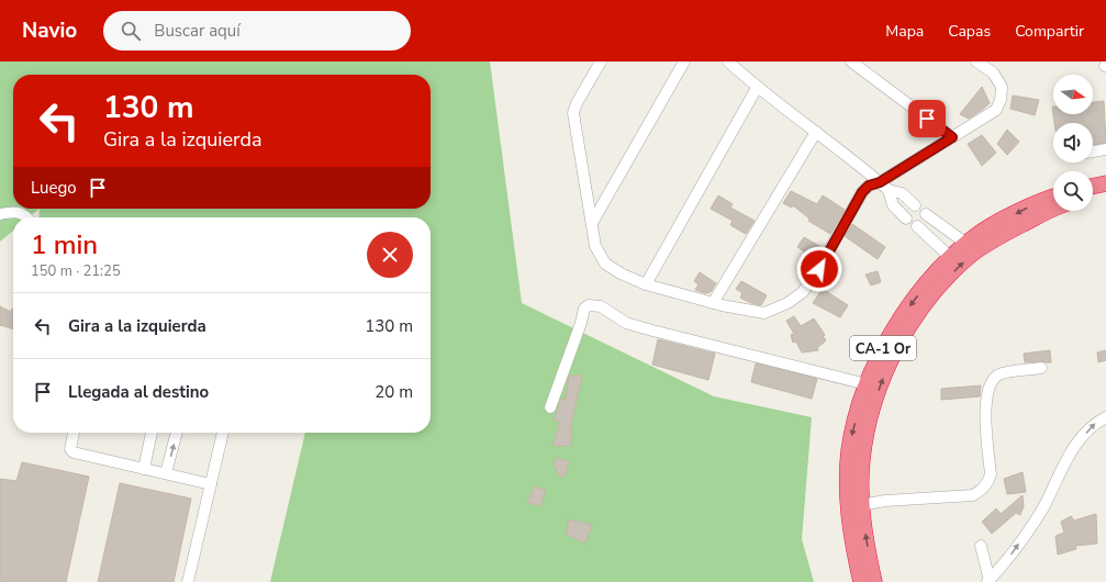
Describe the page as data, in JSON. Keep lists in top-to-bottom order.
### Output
{
  "streets": {
    "highway": ["CA-1 Or"]
  },
  "north": "right",
  "page": {
    "header": "Navio",
    "search": "Buscar aquí",
    "nav": ["Mapa", "Capas", "Compartir"],
    "turn": ["130 m", "Gira a la izquierda"],
    "then": "Luego",
    "heading": ["1 min", "150 m · 21:25"],
    "list": [
      {
        "name": "Gira a la izquierda",
        "value": "130 m"
      },
      {
        "name": "Llegada al destino",
        "value": "20 m"
      }
    ]
  }
}
